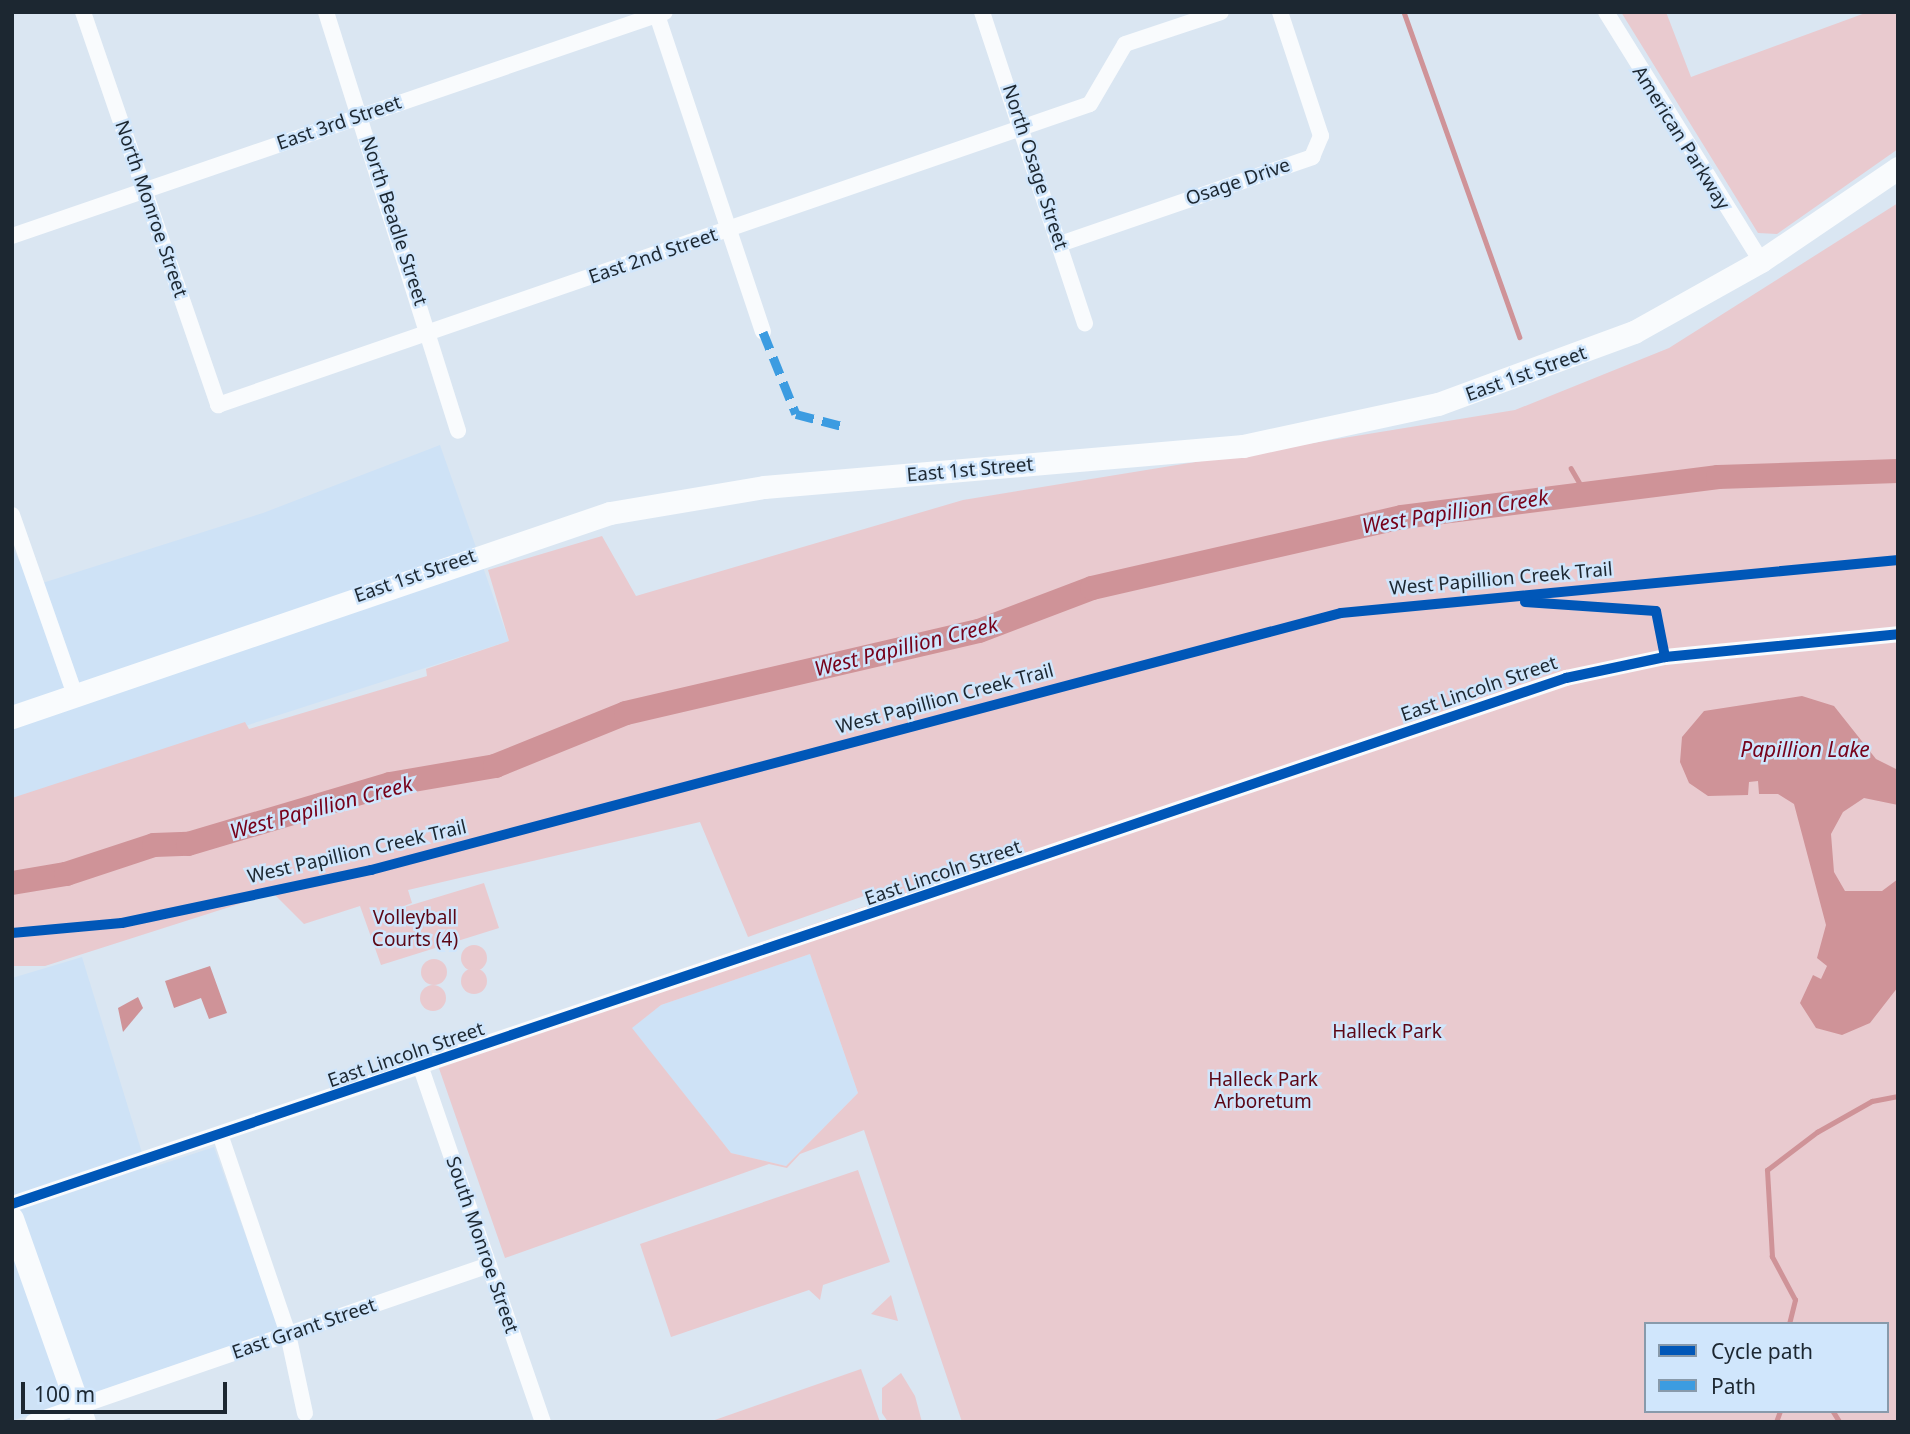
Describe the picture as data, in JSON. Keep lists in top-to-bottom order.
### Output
{
  "streets": {
    "main road": ["East 1st Street"],
    "street": [
      "East 3rd Street",
      "American Parkway",
      "North Osage Street",
      "Osage Drive",
      "North Monroe Street",
      "North Beadle Street",
      "East 2nd Street",
      "East Lincoln Street",
      "South Monroe Street",
      "East Grant Street"
    ],
    "cycle path": ["West Papillion Creek Trail"]
  },
  "crossings": [
    ["East 3rd Street", "North Monroe Street"],
    ["East 3rd Street", "North Beadle Street"],
    ["American Parkway", "East 1st Street"],
    ["North Osage Street", "Osage Drive"],
    ["North Osage Street", "East 2nd Street"],
    ["North Monroe Street", "East 2nd Street"],
    ["North Beadle Street", "East 2nd Street"],
    ["East Lincoln Street", "South Monroe Street"],
    ["South Monroe Street", "East Grant Street"]
  ],
  "water": ["West Papillion Creek", "Papillion Lake"],
  "parks": ["Volleyball Courts (4)", "Halleck Park", "Halleck Park Arboretum"],
  "legend": ["Cycle path", "Path"],
  "scale_bar": "100 m"
}
